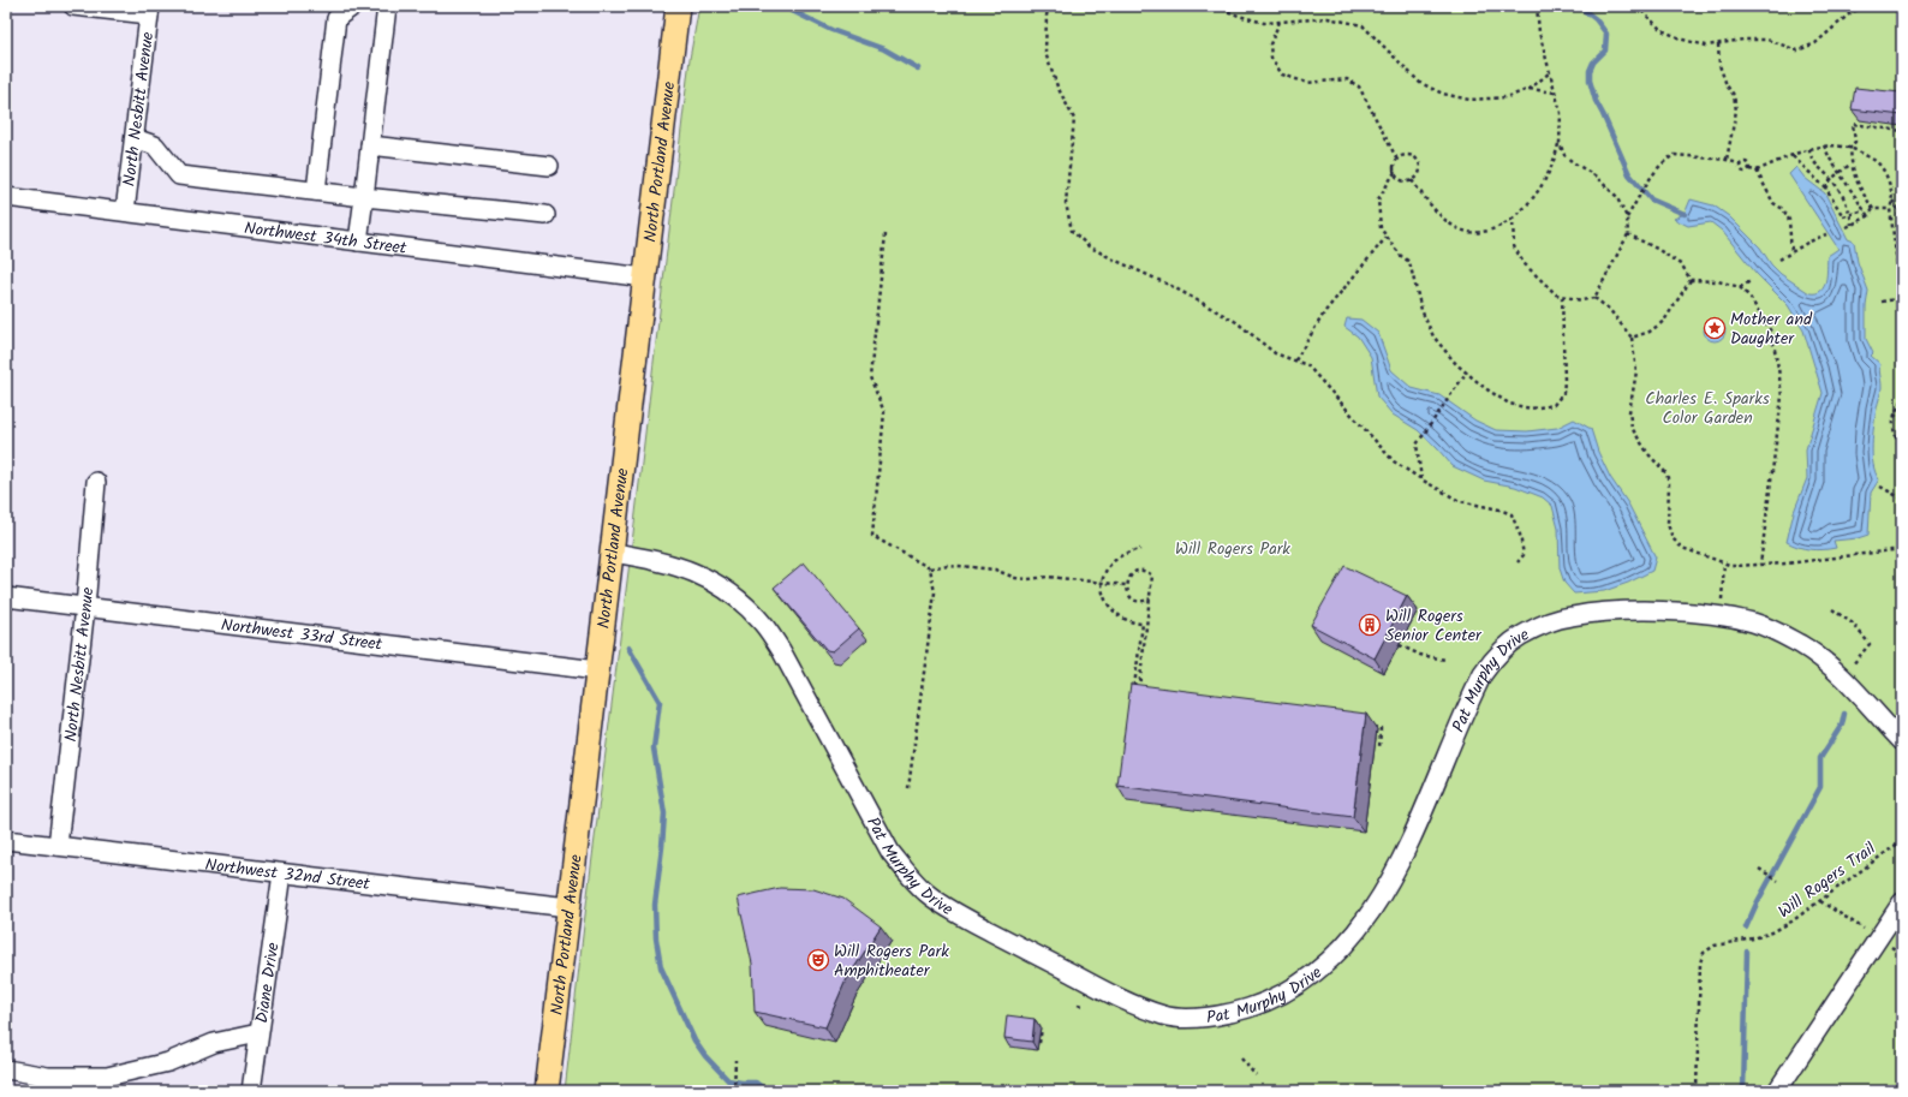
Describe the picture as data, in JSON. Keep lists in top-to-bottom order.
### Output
{
  "streets": {
    "main road": ["North Portland Avenue"],
    "street": [
      "North Nesbitt Avenue",
      "Northwest 34th Street",
      "Northwest 33rd Street",
      "Pat Murphy Drive",
      "Northwest 32nd Street",
      "Diane Drive"
    ],
    "path": ["Will Rogers Trail"]
  },
  "crossings": [
    ["North Nesbitt Avenue", "Northwest 34th Street"],
    ["North Nesbitt Avenue", "Northwest 33rd Street"],
    ["North Nesbitt Avenue", "Northwest 32nd Street"],
    ["North Portland Avenue", "Northwest 34th Street"],
    ["North Portland Avenue", "Northwest 33rd Street"],
    ["North Portland Avenue", "Pat Murphy Drive"],
    ["North Portland Avenue", "Northwest 32nd Street"],
    ["Northwest 32nd Street", "Diane Drive"]
  ],
  "parks": ["Charles E. Sparks Color Garden", "Will Rogers Park"],
  "places": {
    "place": ["Mother and Daughter"],
    "building": ["Will Rogers Senior Center"],
    "theatre": ["Will Rogers Park Amphitheater"]
  }
}
